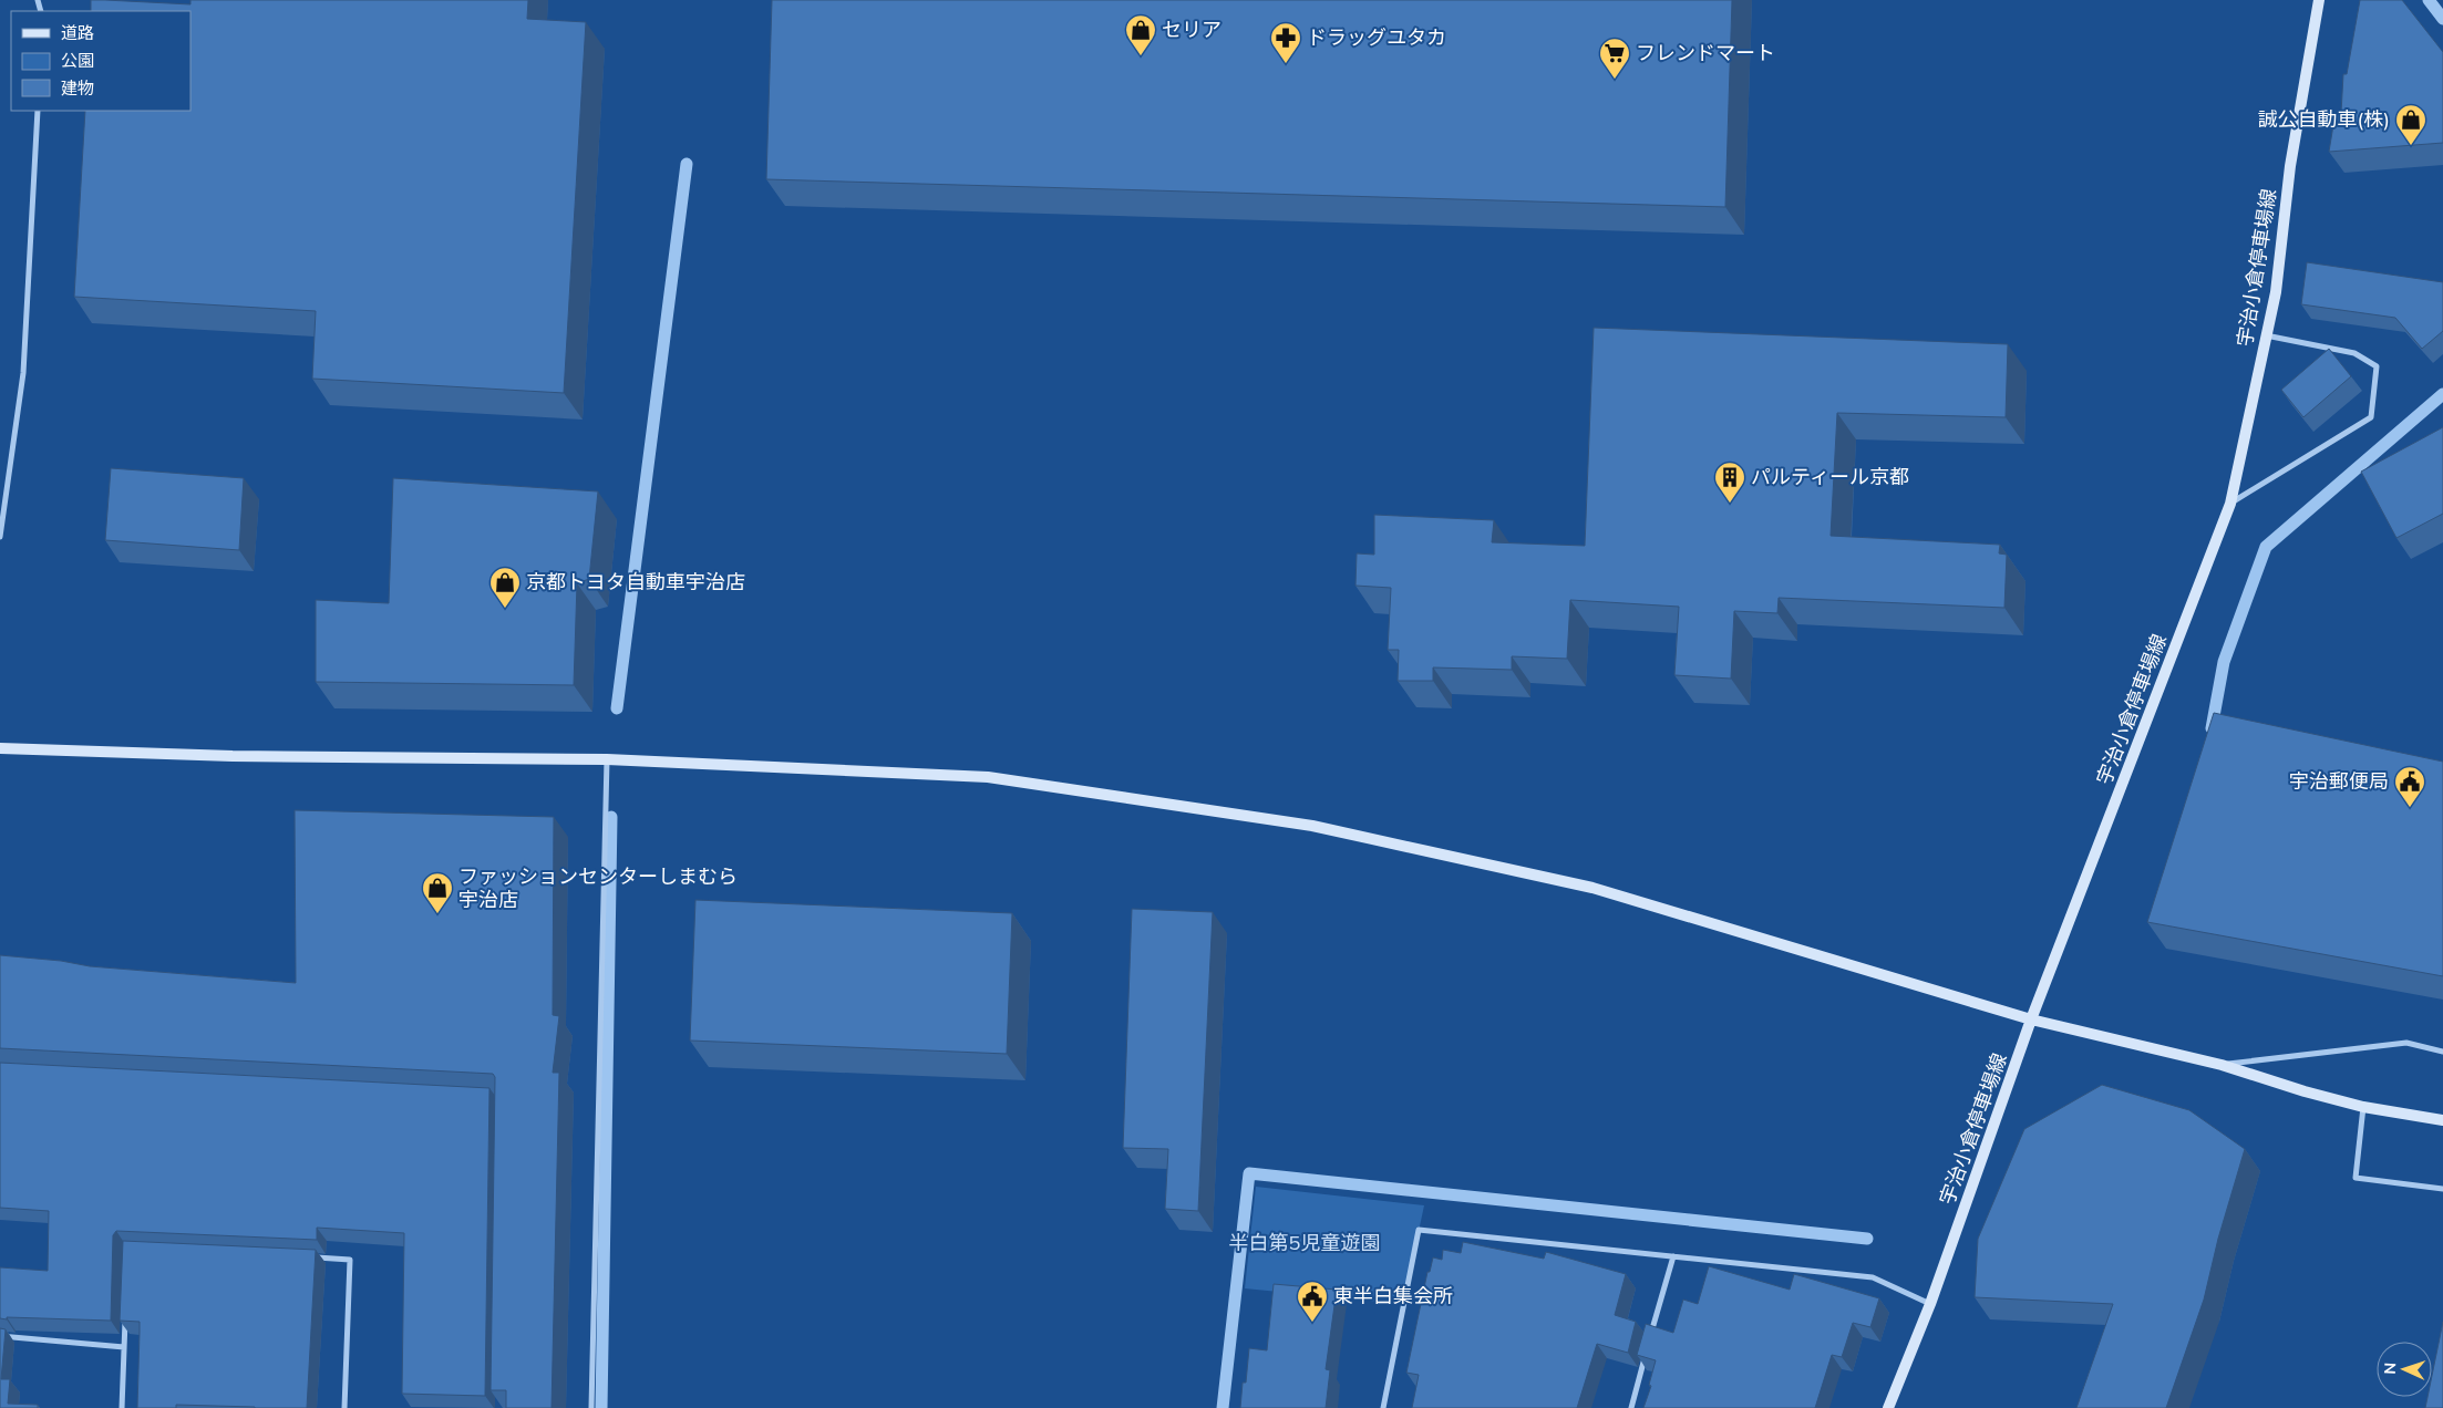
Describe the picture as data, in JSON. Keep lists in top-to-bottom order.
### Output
{
  "streets": {
    "street": ["宇治小倉停車場線"]
  },
  "parks": ["半白第5児童遊園"],
  "places": {
    "shop": [
      "セリア",
      "誠公自動車(株)",
      "京都トヨタ自動車宇治店",
      "ファッションセンターしまむら 宇治店"
    ],
    "pharmacy": ["ドラッグユタカ"],
    "supermarket": ["フレンドマート"],
    "building": ["パルティール京都"],
    "public building": ["宇治郵便局", "東半白集会所"]
  },
  "legend": ["道路", "公園", "建物"],
  "north": "left"
}
